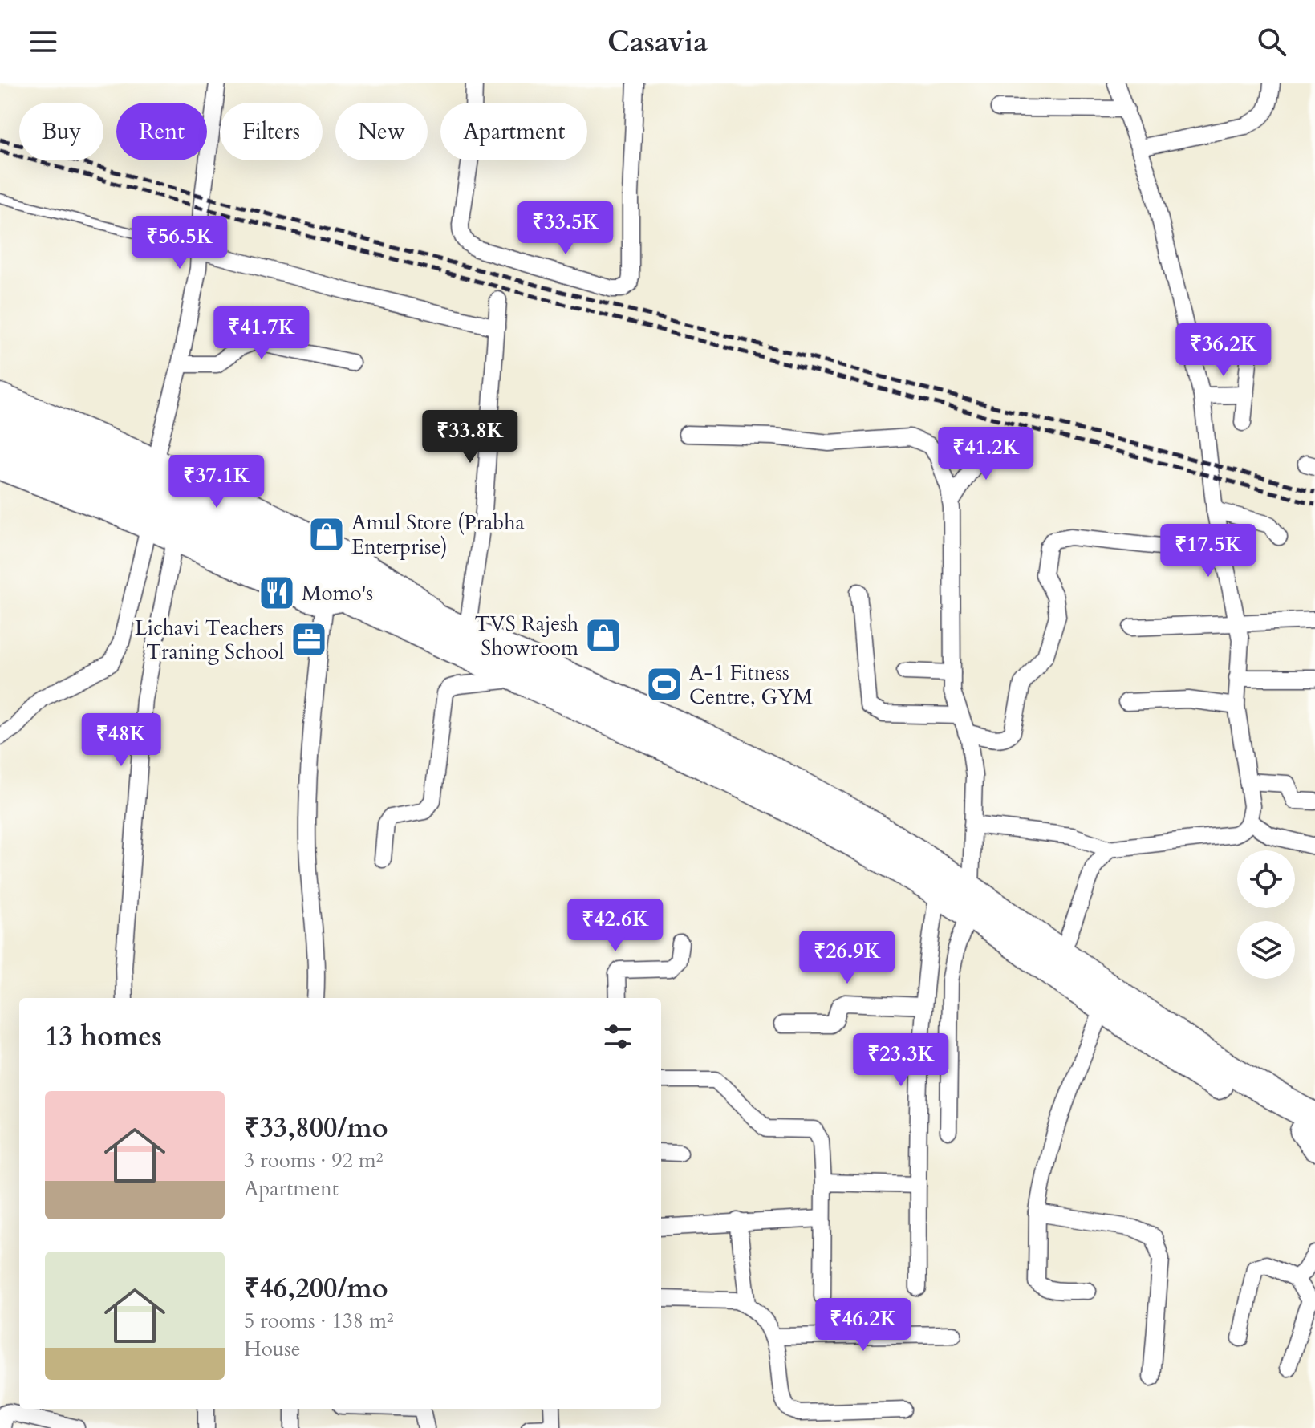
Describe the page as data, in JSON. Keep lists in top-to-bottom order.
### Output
{
  "places": {
    "shop": ["Amul Store (Prabha Enterprise)", "TVS Rajesh Showroom"],
    "restaurant": ["Momo's"],
    "office": ["Lichavi Teachers Traning School"],
    "sports": ["A-1 Fitness Centre, GYM"]
  },
  "page": {
    "header": "Casavia",
    "chip": [
      "Buy",
      "Rent",
      "Filters",
      "New",
      "Apartment"
    ],
    "price": [
      "₹33.5K",
      "₹56.5K",
      "₹41.7K",
      "₹36.2K",
      "₹33.8K",
      "₹41.2K",
      "₹37.1K",
      "₹17.5K",
      "₹48K",
      "₹42.6K",
      "₹26.9K",
      "₹23.3K",
      "₹46.2K"
    ],
    "heading": "13 homes",
    "list": [
      {
        "name": "₹33,800/mo",
        "note": "3 rooms · 92 m² · Apartment"
      },
      {
        "name": "₹46,200/mo",
        "note": "5 rooms · 138 m² · House"
      }
    ]
  }
}
